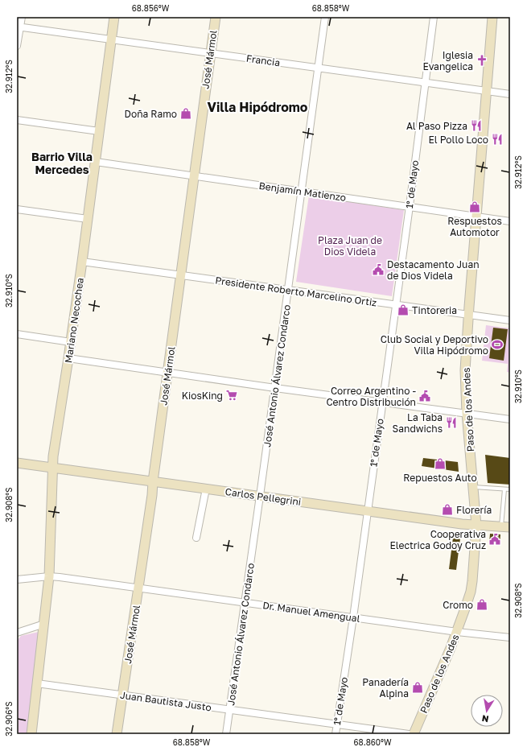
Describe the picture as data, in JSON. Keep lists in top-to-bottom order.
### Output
{
  "streets": {
    "street": [
      "José Mármol",
      "Francia",
      "1° de Mayo",
      "Benjamín Matienzo",
      "Presidente Roberto Marcelino Ortiz",
      "Mariano Necochea",
      "José Antonio Álvarez Condarco",
      "Paso de los Andes",
      "Carlos Pellegrini",
      "Dr. Manuel Amengual",
      "Juan Bautista Justo"
    ]
  },
  "crossings": [
    ["José Mármol", "Francia"],
    ["José Mármol", "Benjamín Matienzo"],
    ["José Mármol", "Presidente Roberto Marcelino Ortiz"],
    ["José Mármol", "Carlos Pellegrini"],
    ["José Mármol", "Dr. Manuel Amengual"],
    ["José Mármol", "Juan Bautista Justo"],
    ["Francia", "1° de Mayo"],
    ["Francia", "Mariano Necochea"],
    ["Francia", "José Antonio Álvarez Condarco"],
    ["Francia", "Paso de los Andes"],
    ["1° de Mayo", "Benjamín Matienzo"],
    ["1° de Mayo", "Presidente Roberto Marcelino Ortiz"],
    ["1° de Mayo", "Carlos Pellegrini"],
    ["1° de Mayo", "Dr. Manuel Amengual"],
    ["1° de Mayo", "Juan Bautista Justo"],
    ["Benjamín Matienzo", "Mariano Necochea"],
    ["Benjamín Matienzo", "José Antonio Álvarez Condarco"],
    ["Benjamín Matienzo", "Paso de los Andes"],
    ["Presidente Roberto Marcelino Ortiz", "Mariano Necochea"],
    ["Presidente Roberto Marcelino Ortiz", "José Antonio Álvarez Condarco"],
    ["Presidente Roberto Marcelino Ortiz", "Paso de los Andes"],
    ["Mariano Necochea", "Carlos Pellegrini"],
    ["Mariano Necochea", "Dr. Manuel Amengual"],
    ["Mariano Necochea", "Juan Bautista Justo"],
    ["José Antonio Álvarez Condarco", "Carlos Pellegrini"],
    ["José Antonio Álvarez Condarco", "Dr. Manuel Amengual"],
    ["José Antonio Álvarez Condarco", "Juan Bautista Justo"],
    ["Paso de los Andes", "Carlos Pellegrini"],
    ["Paso de los Andes", "Dr. Manuel Amengual"]
  ],
  "districts": ["Villa Hipódromo", "Barrio Villa Mercedes"],
  "parks": ["Plaza Juan de Dios Videla"],
  "places": {
    "church": ["Iglesia Evangelica"],
    "shop": [
      "Doña Ramo",
      "Respuestos Automotor",
      "Tintoreria",
      "Repuestos Auto",
      "Florería",
      "Cromo",
      "Panadería Alpina"
    ],
    "restaurant": ["Al Paso Pizza", "El Pollo Loco", "La Taba Sandwichs"],
    "public building": ["Destacamento Juan de Dios Videla", "Correo Argentino - Centro Distribución", "Cooperativa Electrica Godoy Cruz"],
    "sports": ["Club Social y Deportivo Villa Hipódromo"],
    "supermarket": ["KiosKing"]
  },
  "north": "bottom",
  "coordinates": [
    "68.856°W",
    "68.858°W",
    "32.912°S",
    "32.910°S",
    "32.908°S",
    "32.906°S",
    "68.860°W"
  ]
}
